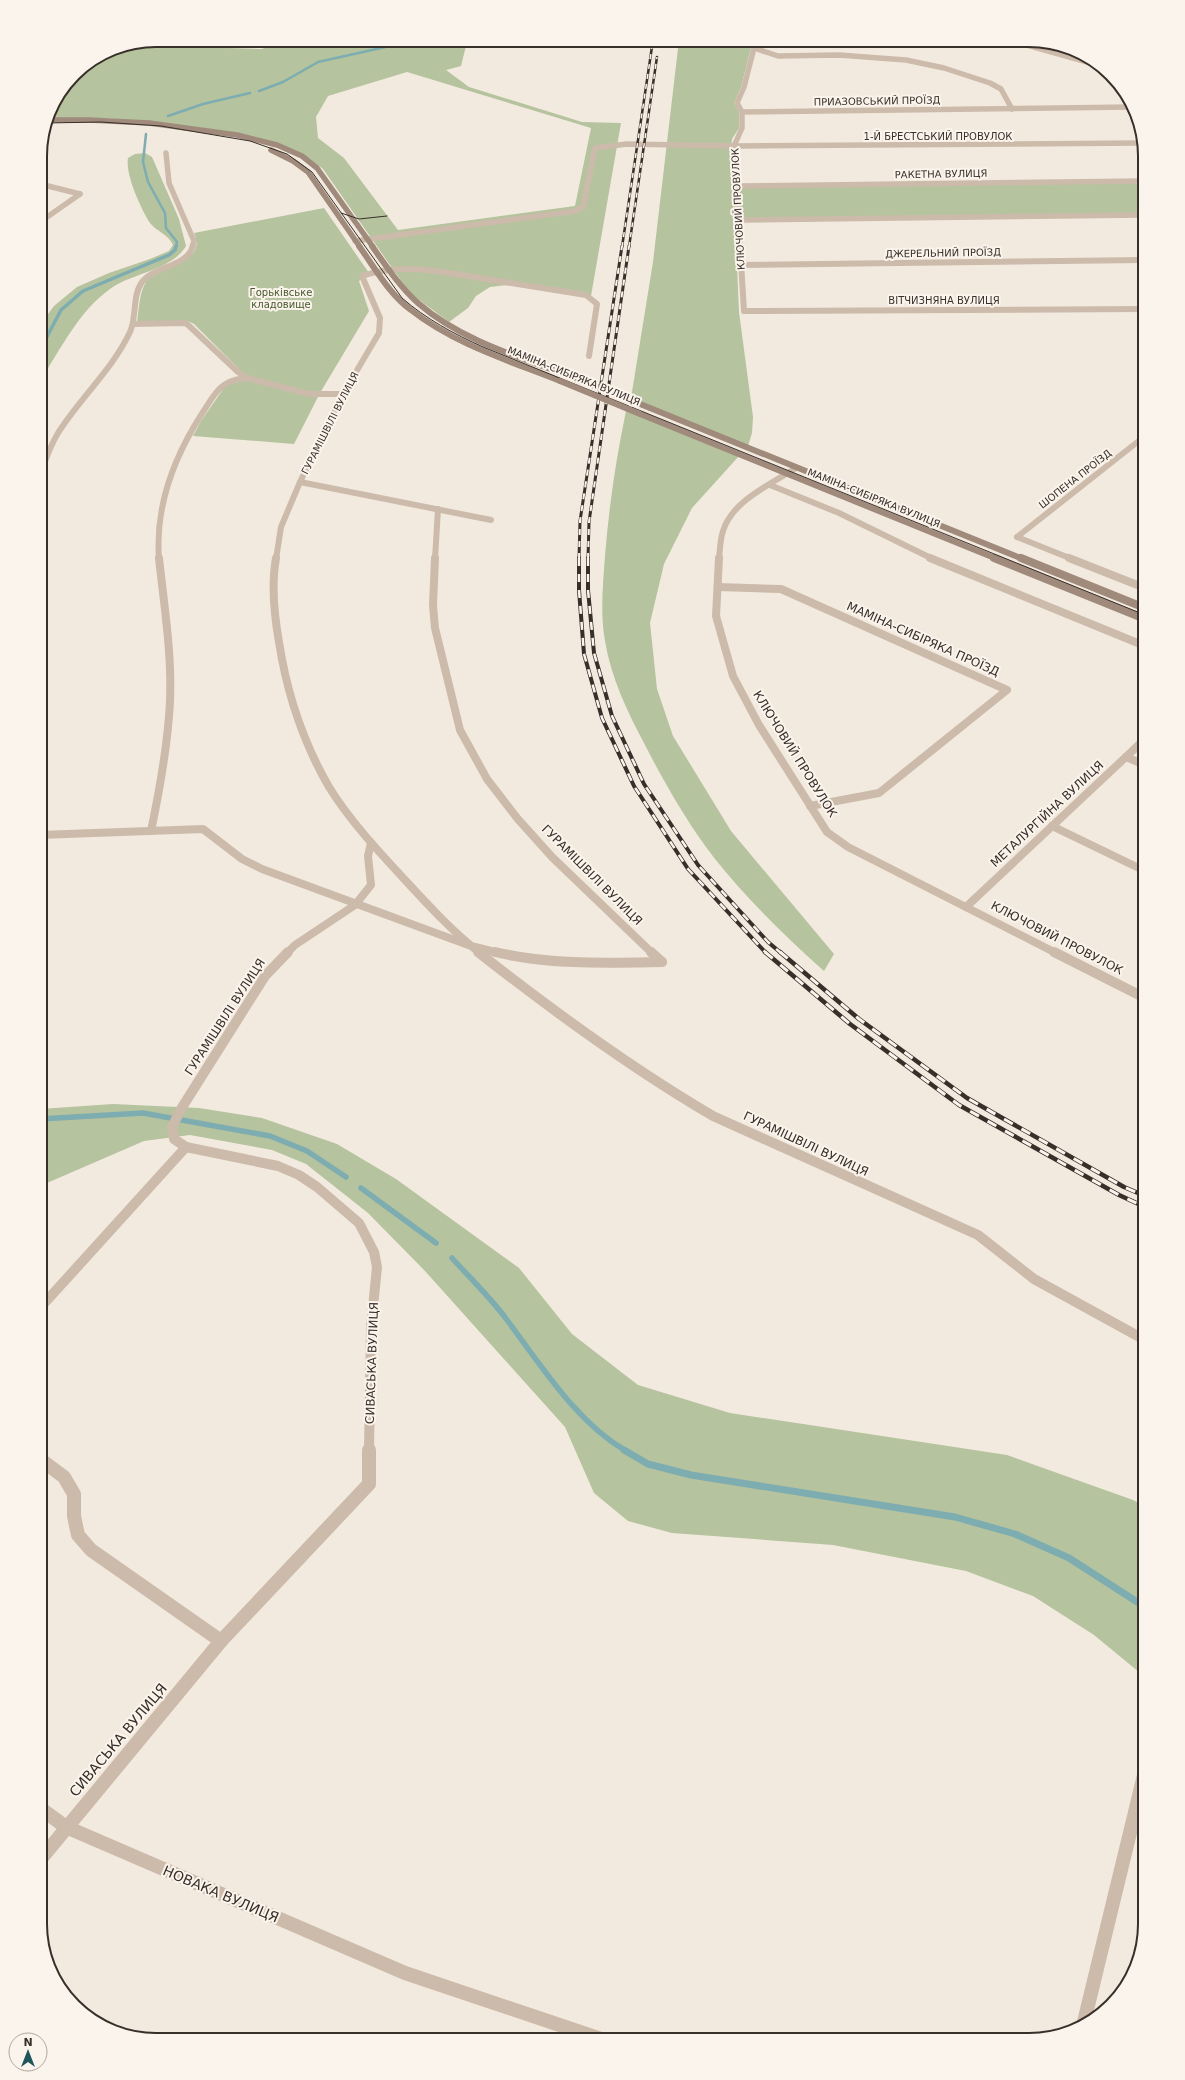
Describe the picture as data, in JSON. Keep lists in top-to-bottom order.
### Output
{
  "streets": {
    "main road": ["МАМІНА-СИБІРЯКА ВУЛИЦЯ"],
    "street": [
      "ПРИАЗОВСЬКИЙ ПРОЇЗД",
      "1-Й БРЕСТСЬКИЙ ПРОВУЛОК",
      "РАКЕТНА ВУЛИЦЯ",
      "КЛЮЧОВИЙ ПРОВУЛОК",
      "ДЖЕРЕЛЬНИЙ ПРОЇЗД",
      "ВІТЧИЗНЯНА ВУЛИЦЯ",
      "ГУРАМІШВІЛІ ВУЛИЦЯ",
      "ШОПЕНА ПРОЇЗД",
      "МАМІНА-СИБІРЯКА ПРОЇЗД",
      "МЕТАЛУРГІЙНА ВУЛИЦЯ",
      "СИВАСЬКА ВУЛИЦЯ",
      "НОВАКА ВУЛИЦЯ"
    ]
  },
  "crossings": [
    ["ПРИАЗОВСЬКИЙ ПРОЇЗД", "КЛЮЧОВИЙ ПРОВУЛОК"],
    ["1-Й БРЕСТСЬКИЙ ПРОВУЛОК", "КЛЮЧОВИЙ ПРОВУЛОК"],
    ["1-Й БРЕСТСЬКИЙ ПРОВУЛОК", "МАМІНА-СИБІРЯКА ВУЛИЦЯ"],
    ["РАКЕТНА ВУЛИЦЯ", "КЛЮЧОВИЙ ПРОВУЛОК"],
    ["КЛЮЧОВИЙ ПРОВУЛОК", "ДЖЕРЕЛЬНИЙ ПРОЇЗД"],
    ["КЛЮЧОВИЙ ПРОВУЛОК", "ВІТЧИЗНЯНА ВУЛИЦЯ"],
    ["КЛЮЧОВИЙ ПРОВУЛОК", "МАМІНА-СИБІРЯКА ВУЛИЦЯ"],
    ["КЛЮЧОВИЙ ПРОВУЛОК", "МАМІНА-СИБІРЯКА ПРОЇЗД"],
    ["КЛЮЧОВИЙ ПРОВУЛОК", "МЕТАЛУРГІЙНА ВУЛИЦЯ"],
    ["МАМІНА-СИБІРЯКА ВУЛИЦЯ", "ГУРАМІШВІЛІ ВУЛИЦЯ"],
    ["ГУРАМІШВІЛІ ВУЛИЦЯ", "СИВАСЬКА ВУЛИЦЯ"],
    ["СИВАСЬКА ВУЛИЦЯ", "НОВАКА ВУЛИЦЯ"]
  ],
  "parks": ["Горьківське кладовище"],
  "north": "top"
}
